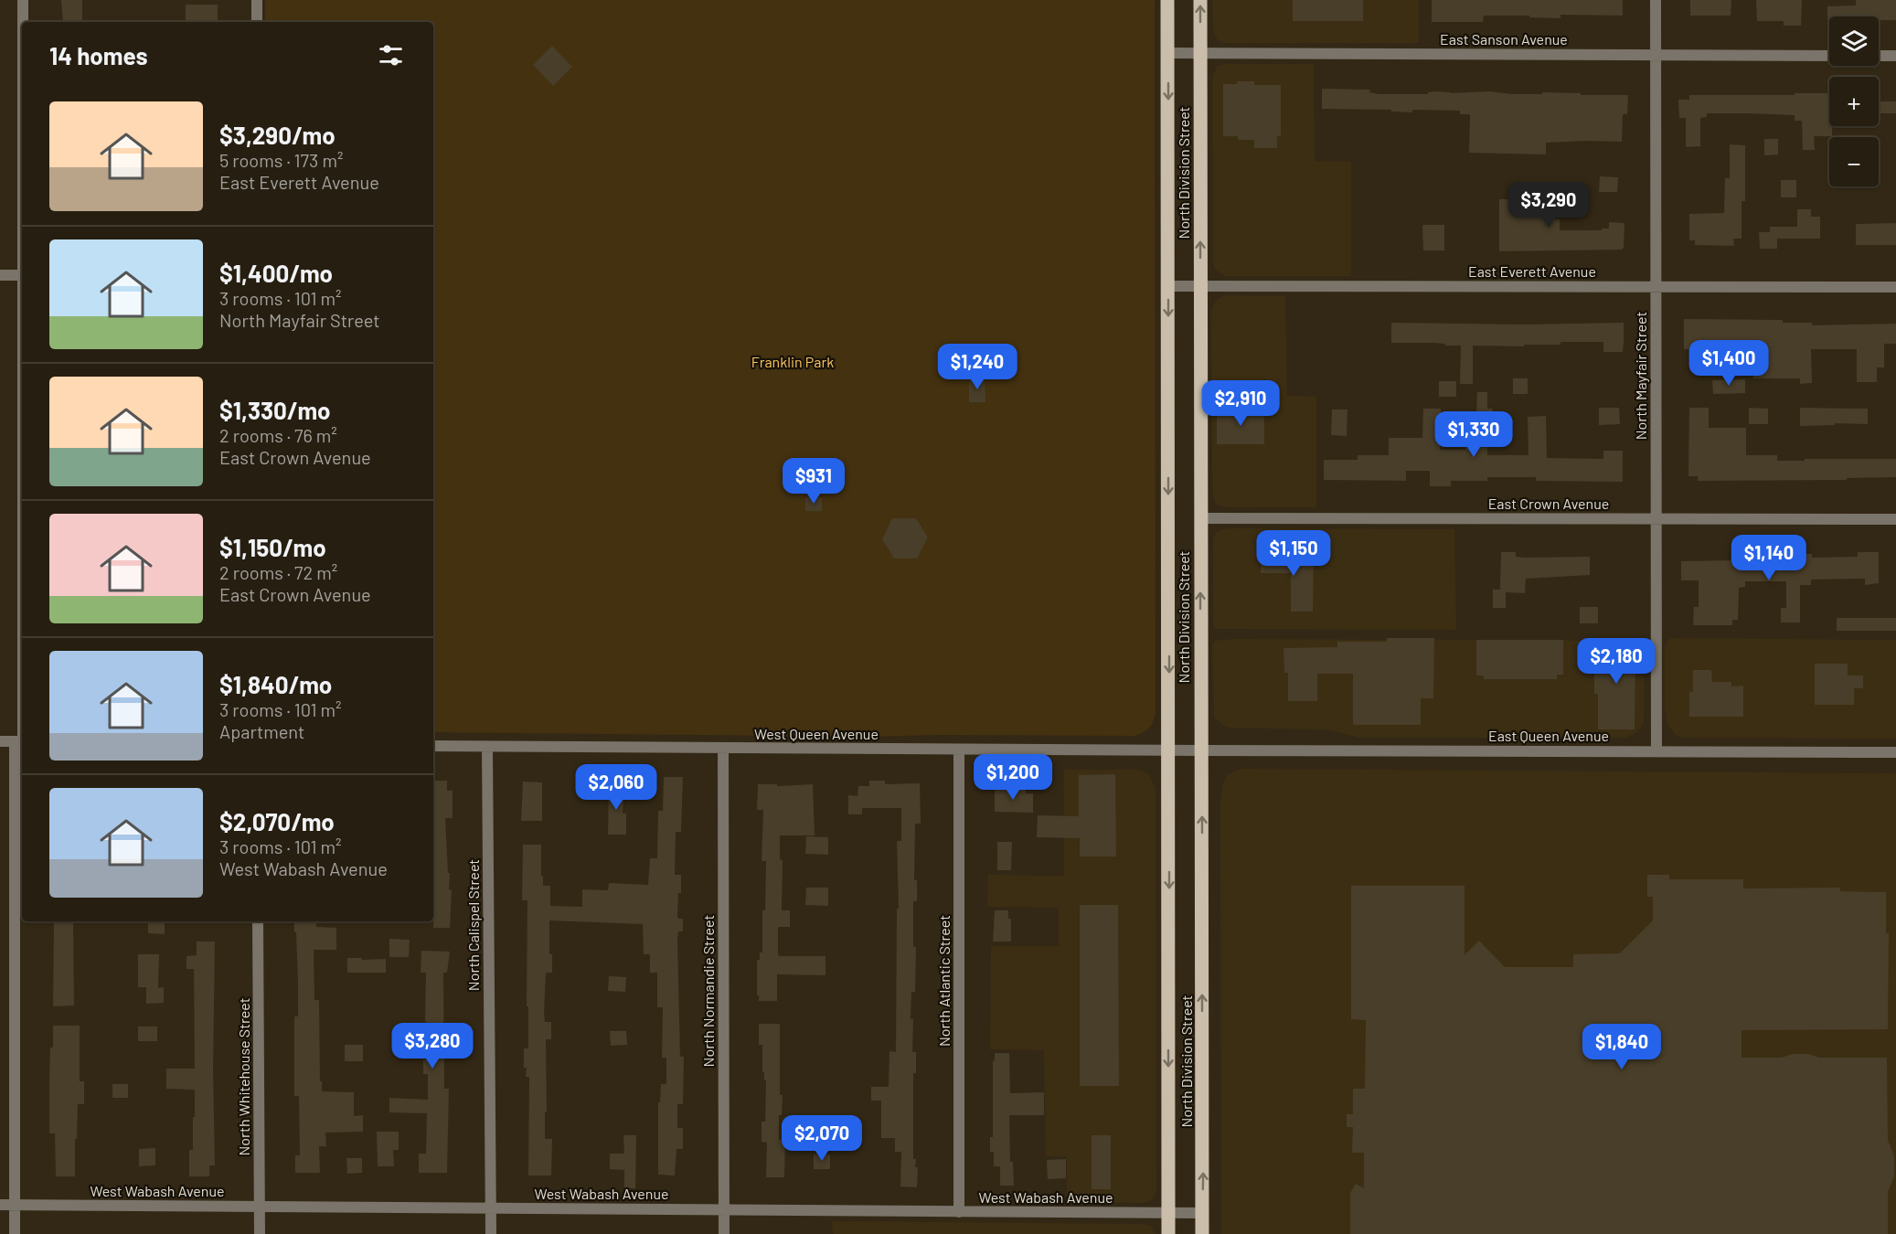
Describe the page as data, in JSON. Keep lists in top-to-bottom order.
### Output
{
  "streets": {
    "main road": ["North Division Street"],
    "street": [
      "East Sanson Avenue",
      "East Everett Avenue",
      "North Mayfair Street",
      "East Crown Avenue",
      "West Queen Avenue",
      "East Queen Avenue",
      "North Calispel Street",
      "North Atlantic Street",
      "North Normandie Street",
      "North Whitehouse Street",
      "West Wabash Avenue"
    ]
  },
  "crossings": [
    ["East Sanson Avenue", "North Division Street"],
    ["East Sanson Avenue", "North Mayfair Street"],
    ["North Division Street", "East Everett Avenue"],
    ["North Division Street", "East Crown Avenue"],
    ["North Division Street", "West Queen Avenue"],
    ["North Division Street", "East Queen Avenue"],
    ["North Division Street", "West Wabash Avenue"],
    ["East Everett Avenue", "North Mayfair Street"],
    ["North Mayfair Street", "East Crown Avenue"],
    ["North Mayfair Street", "East Queen Avenue"],
    ["West Queen Avenue", "East Queen Avenue"],
    ["West Queen Avenue", "North Calispel Street"],
    ["West Queen Avenue", "North Atlantic Street"],
    ["West Queen Avenue", "North Normandie Street"],
    ["North Calispel Street", "West Wabash Avenue"],
    ["North Atlantic Street", "West Wabash Avenue"],
    ["North Normandie Street", "West Wabash Avenue"],
    ["North Whitehouse Street", "West Wabash Avenue"]
  ],
  "parks": ["Franklin Park"],
  "page": {
    "map_buttons": ["+", "−"],
    "heading": "14 homes",
    "list": [
      {
        "name": "$3,290/mo",
        "note": "5 rooms · 173 m² · East Everett Avenue"
      },
      {
        "name": "$1,400/mo",
        "note": "3 rooms · 101 m² · North Mayfair Street"
      },
      {
        "name": "$1,330/mo",
        "note": "2 rooms · 76 m² · East Crown Avenue"
      },
      {
        "name": "$1,150/mo",
        "note": "2 rooms · 72 m² · East Crown Avenue"
      },
      {
        "name": "$1,840/mo",
        "note": "3 rooms · 101 m² · Apartment"
      },
      {
        "name": "$2,070/mo",
        "note": "3 rooms · 101 m² · West Wabash Avenue"
      }
    ],
    "price": [
      "$3,290",
      "$1,400",
      "$1,240",
      "$2,910",
      "$1,330",
      "$931",
      "$1,150",
      "$1,140",
      "$2,180",
      "$1,200",
      "$2,060",
      "$3,280",
      "$1,840",
      "$2,070"
    ]
  }
}
